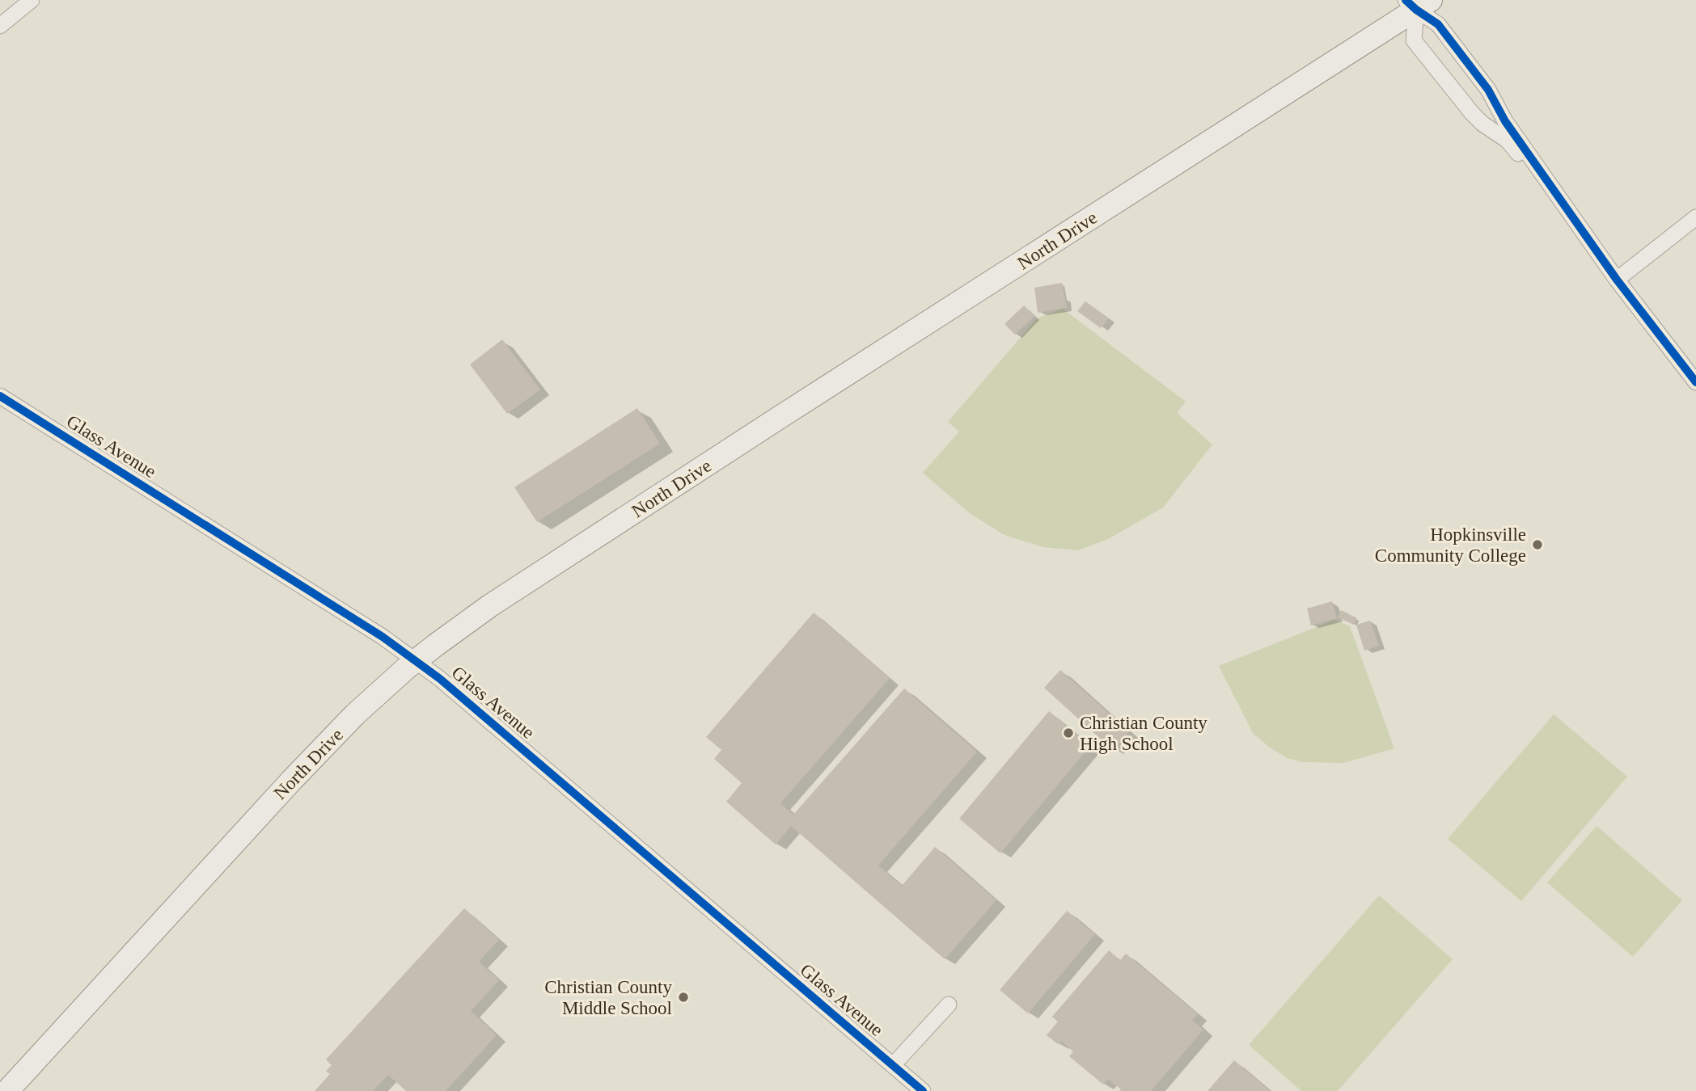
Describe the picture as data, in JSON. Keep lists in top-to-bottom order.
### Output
{
  "streets": {
    "main road": ["North Drive"],
    "street": ["Glass Avenue"]
  },
  "crossings": [
    ["North Drive", "Glass Avenue"]
  ],
  "places": ["Hopkinsville Community College", "Christian County High School", "Christian County Middle School"]
}
